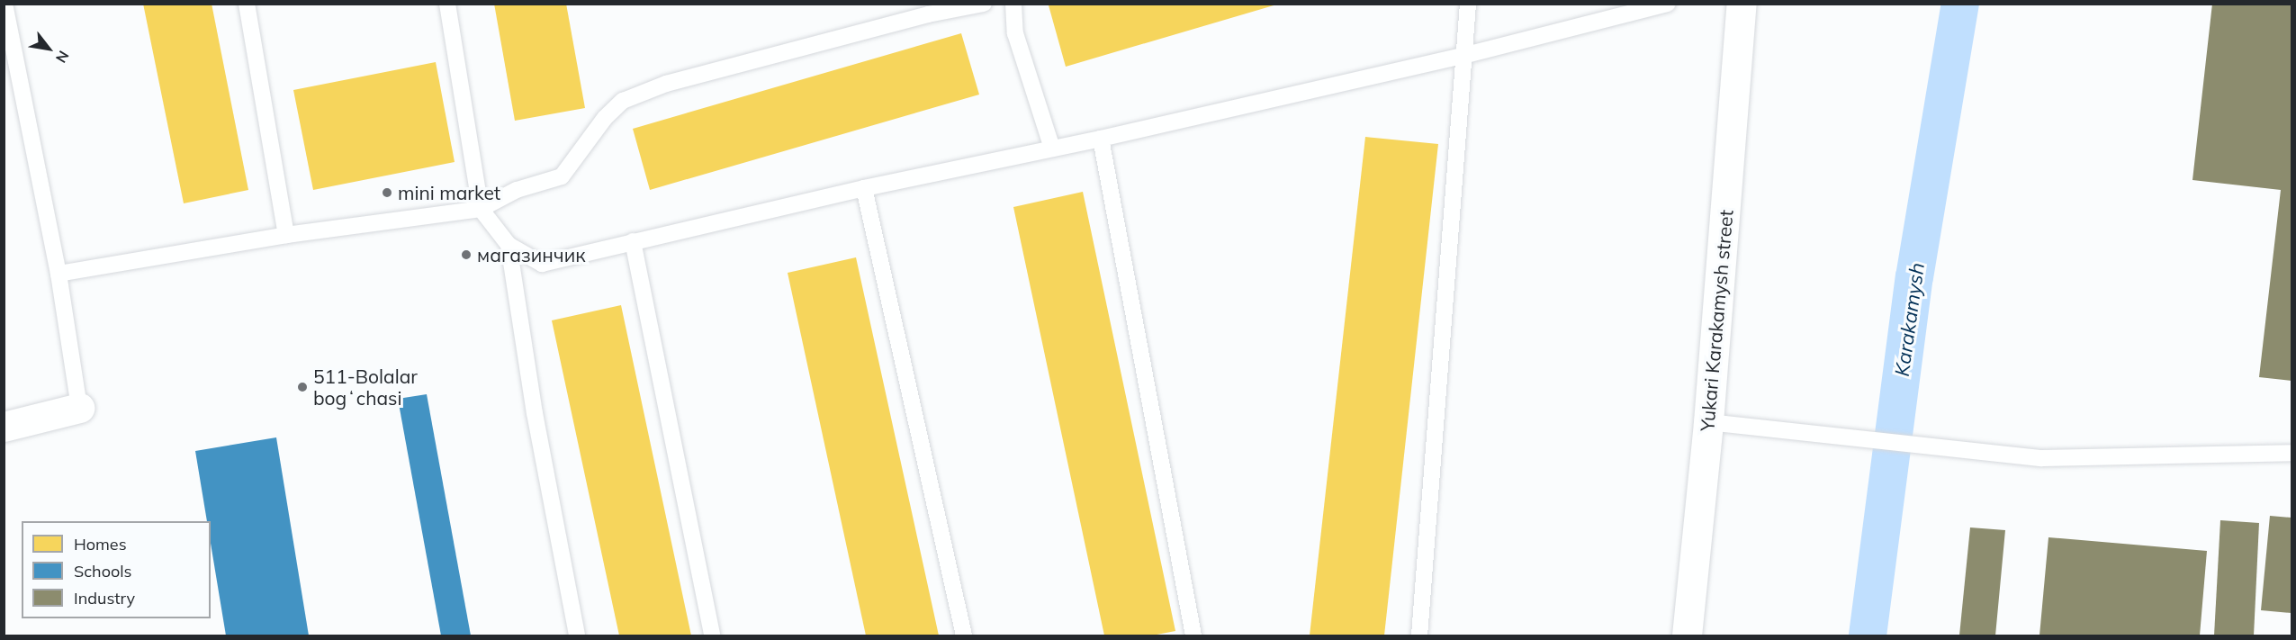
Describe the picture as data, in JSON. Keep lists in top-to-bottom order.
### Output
{
  "streets": {
    "street": ["Yukari Karakamysh street"]
  },
  "water": ["Karakamysh"],
  "places": ["mini market", "магазинчик", "511-Bolalar bogʻchasi"],
  "legend": ["Homes", "Schools", "Industry"],
  "north": "bottom right"
}
